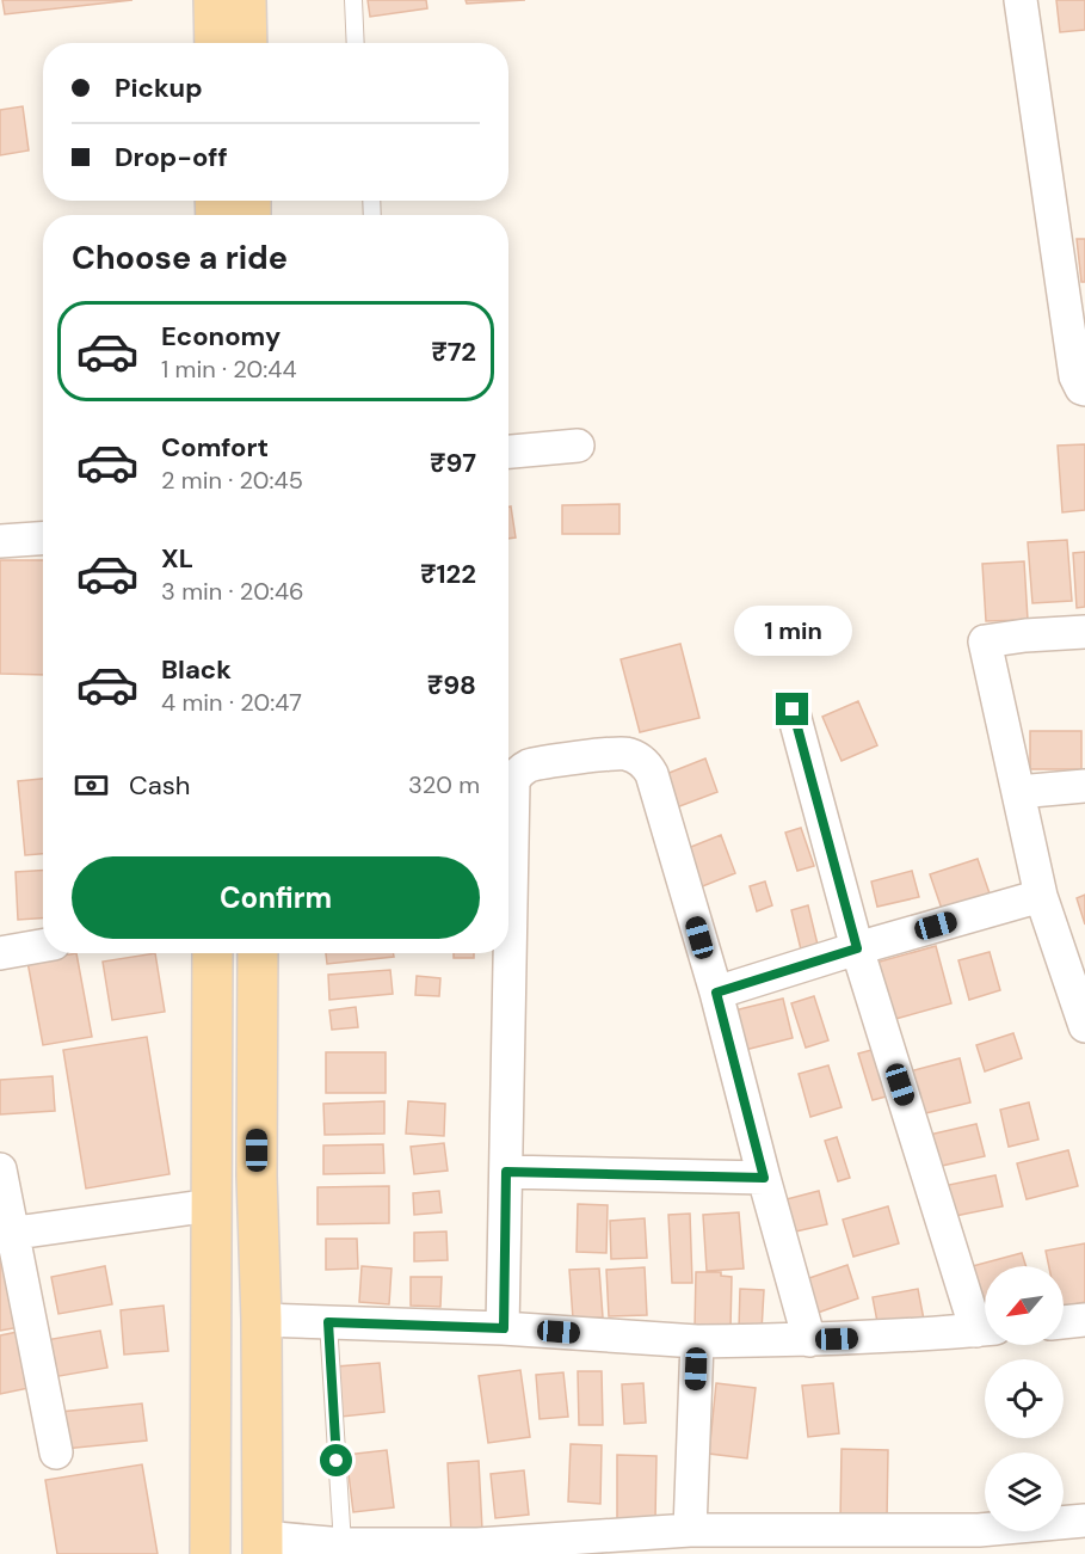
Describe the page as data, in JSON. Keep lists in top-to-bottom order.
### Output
{
  "north": "bottom left",
  "page": {
    "banner": ["Pickup", "Drop-off"],
    "heading": "Choose a ride",
    "list": [
      {
        "name": "Economy",
        "note": "1 min · 20:44",
        "value": "₹72"
      },
      {
        "name": "Comfort",
        "note": "2 min · 20:45",
        "value": "₹97"
      },
      {
        "name": "XL",
        "note": "3 min · 20:46",
        "value": "₹122"
      },
      {
        "name": "Black",
        "note": "4 min · 20:47",
        "value": "₹98"
      }
    ],
    "bubble": "1 min",
    "pay": ["Cash", "320 m"],
    "buttons": "Confirm"
  }
}
